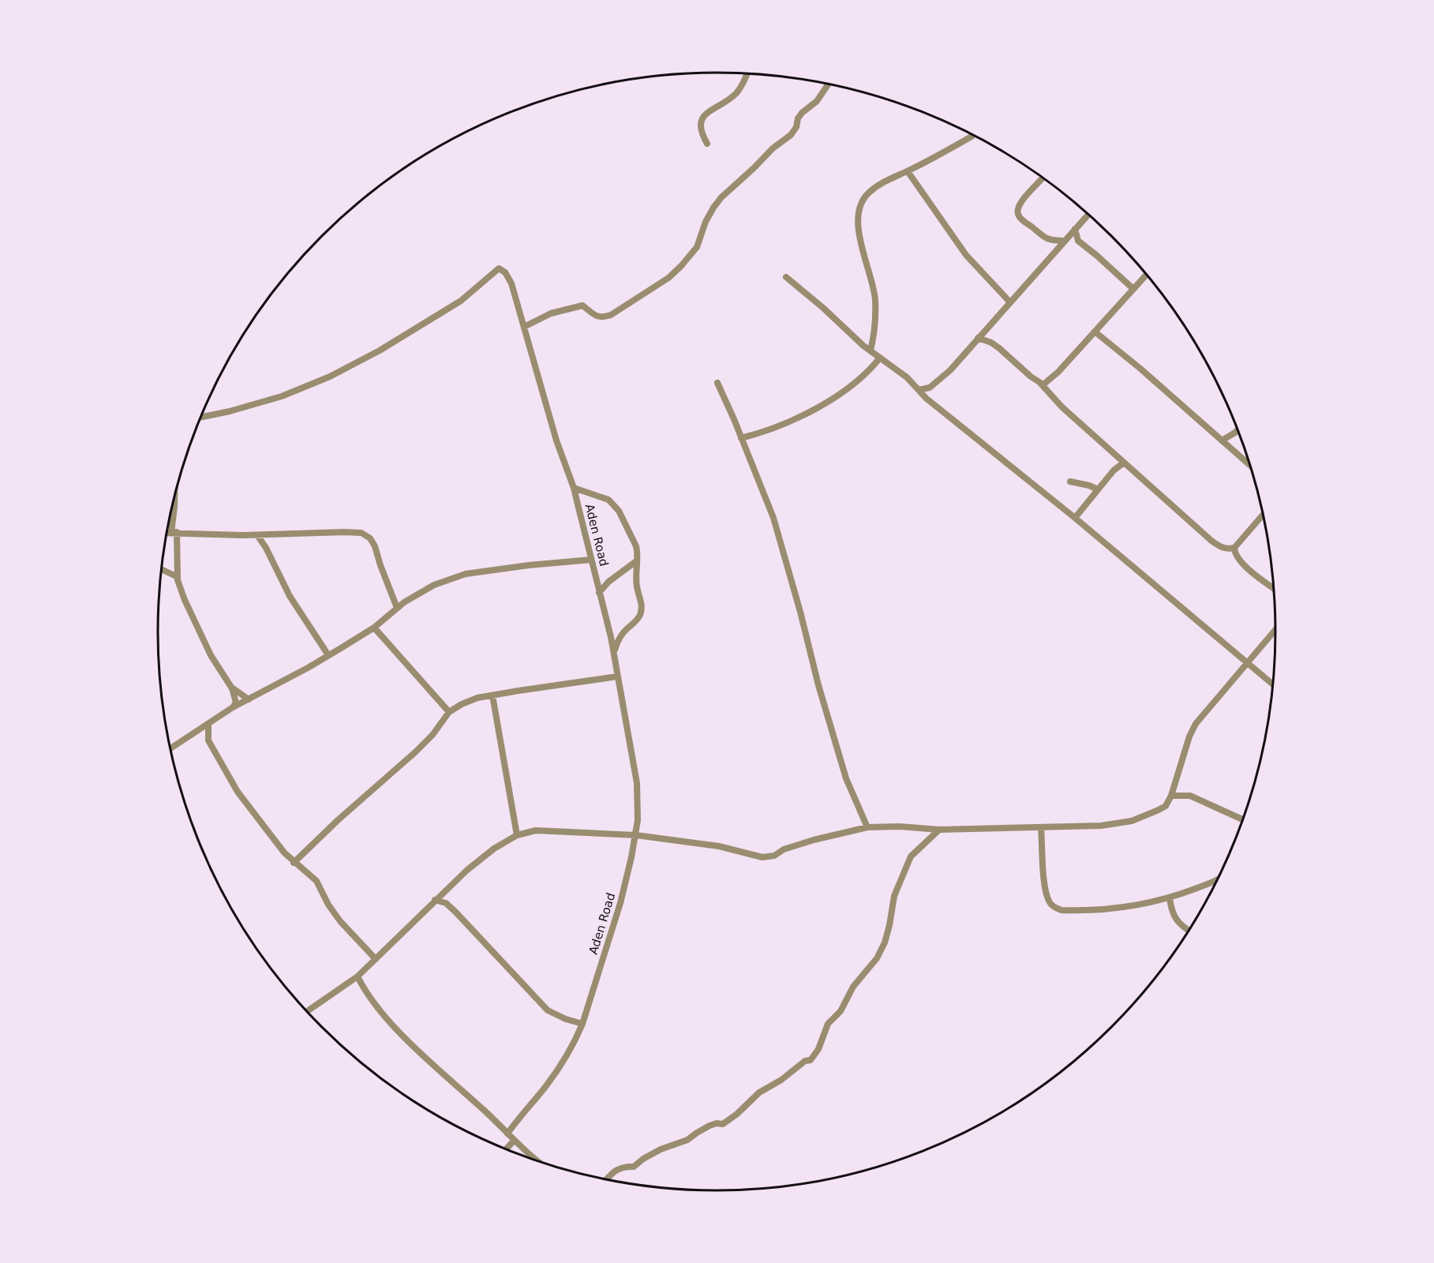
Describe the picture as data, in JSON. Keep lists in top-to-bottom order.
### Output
{
  "streets": {
    "street": ["Aden Road"]
  }
}
